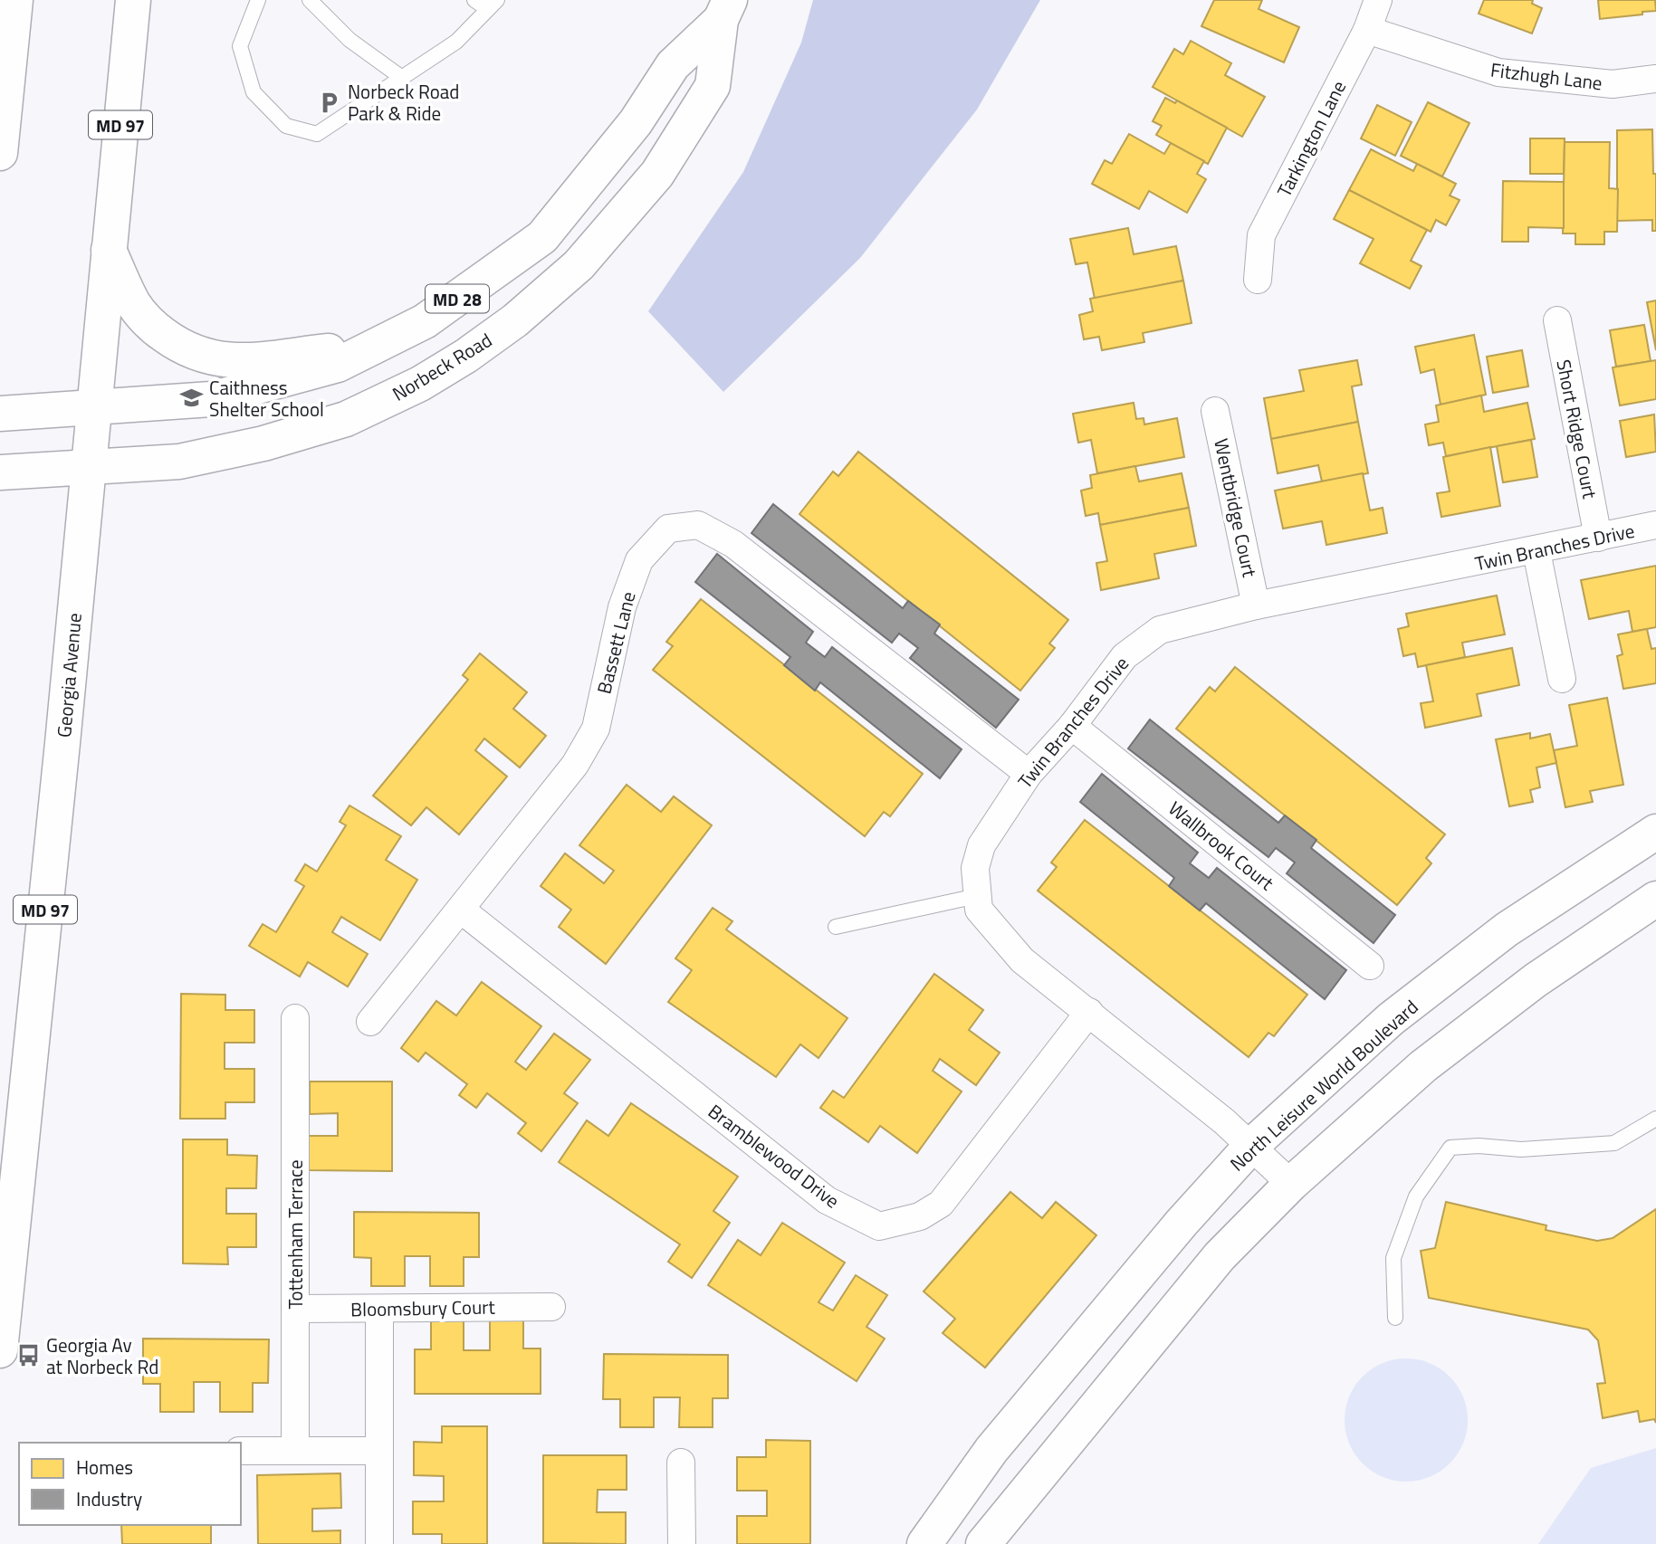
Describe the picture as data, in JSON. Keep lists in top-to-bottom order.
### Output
{
  "streets": {
    "main road": [
      "MD 97",
      "MD 28",
      "Norbeck Road",
      "Georgia Avenue",
      "North Leisure World Boulevard"
    ],
    "street": [
      "Fitzhugh Lane",
      "Tarkington Lane",
      "Short Ridge Court",
      "Wentbridge Court",
      "Twin Branches Drive",
      "Bassett Lane",
      "Wallbrook Court",
      "Bramblewood Drive",
      "Tottenham Terrace",
      "Bloomsbury Court"
    ]
  },
  "crossings": [
    ["Fitzhugh Lane", "Tarkington Lane"],
    ["Norbeck Road", "Georgia Avenue"],
    ["Short Ridge Court", "Twin Branches Drive"],
    ["Wentbridge Court", "Twin Branches Drive"],
    ["Twin Branches Drive", "Bassett Lane"],
    ["Twin Branches Drive", "Wallbrook Court"],
    ["Twin Branches Drive", "North Leisure World Boulevard"],
    ["Twin Branches Drive", "Bramblewood Drive"],
    ["Bassett Lane", "Bramblewood Drive"],
    ["Tottenham Terrace", "Bloomsbury Court"]
  ],
  "places": {
    "parking": ["Norbeck Road Park & Ride"],
    "school or university": ["Caithness Shelter School"],
    "bus stop": ["Georgia Av at Norbeck Rd"]
  },
  "legend": ["Homes", "Industry"]
}
